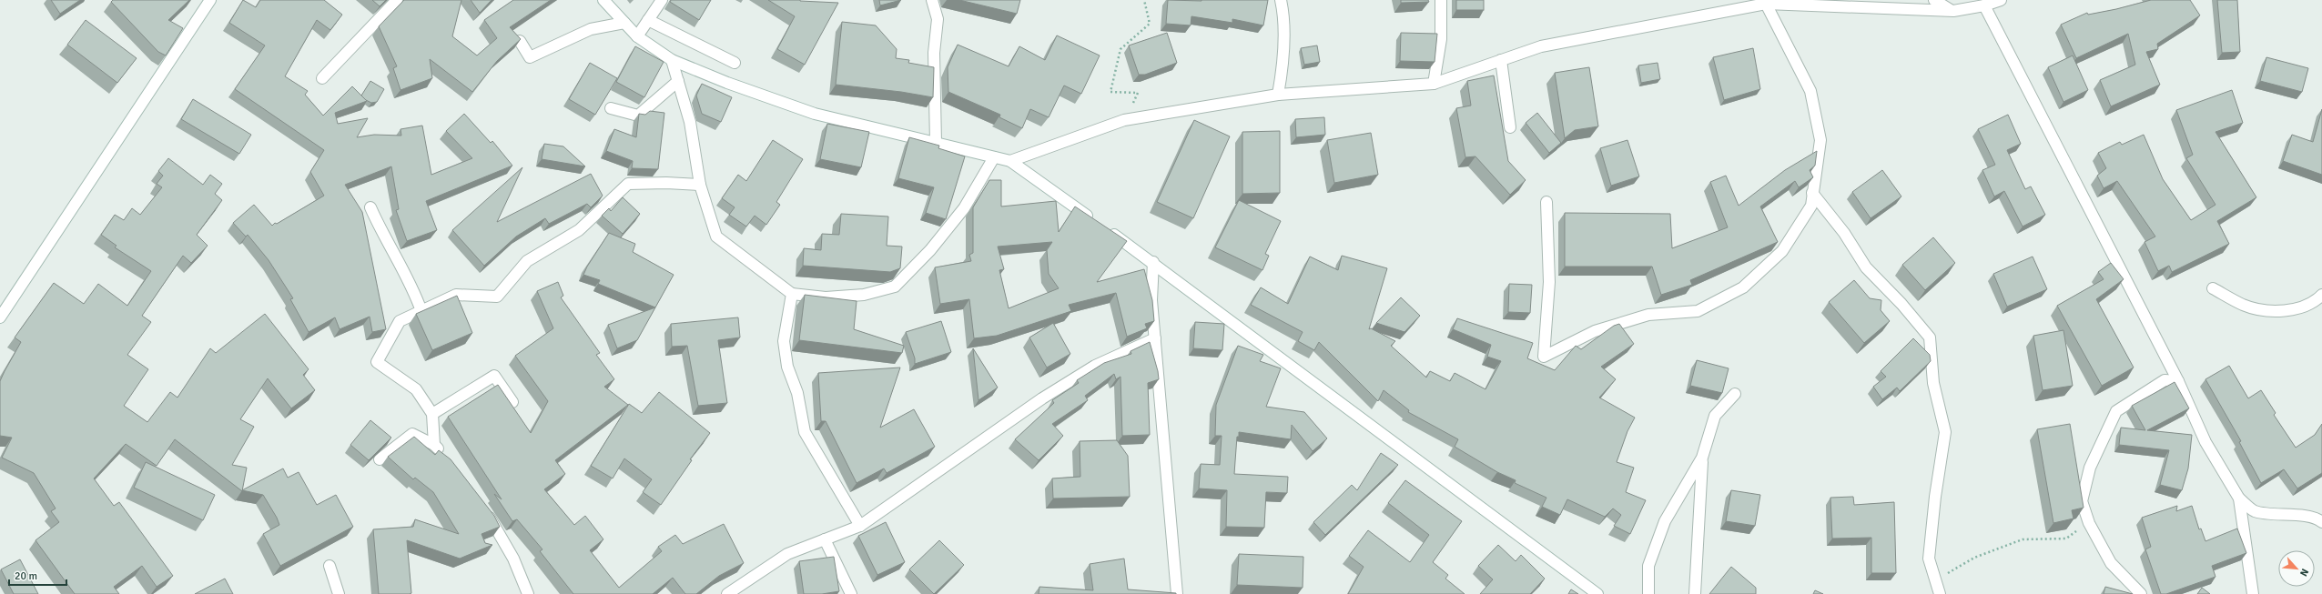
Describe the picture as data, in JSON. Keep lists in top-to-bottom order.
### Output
{
  "scale_bar": "20 m",
  "north": "bottom right"
}
